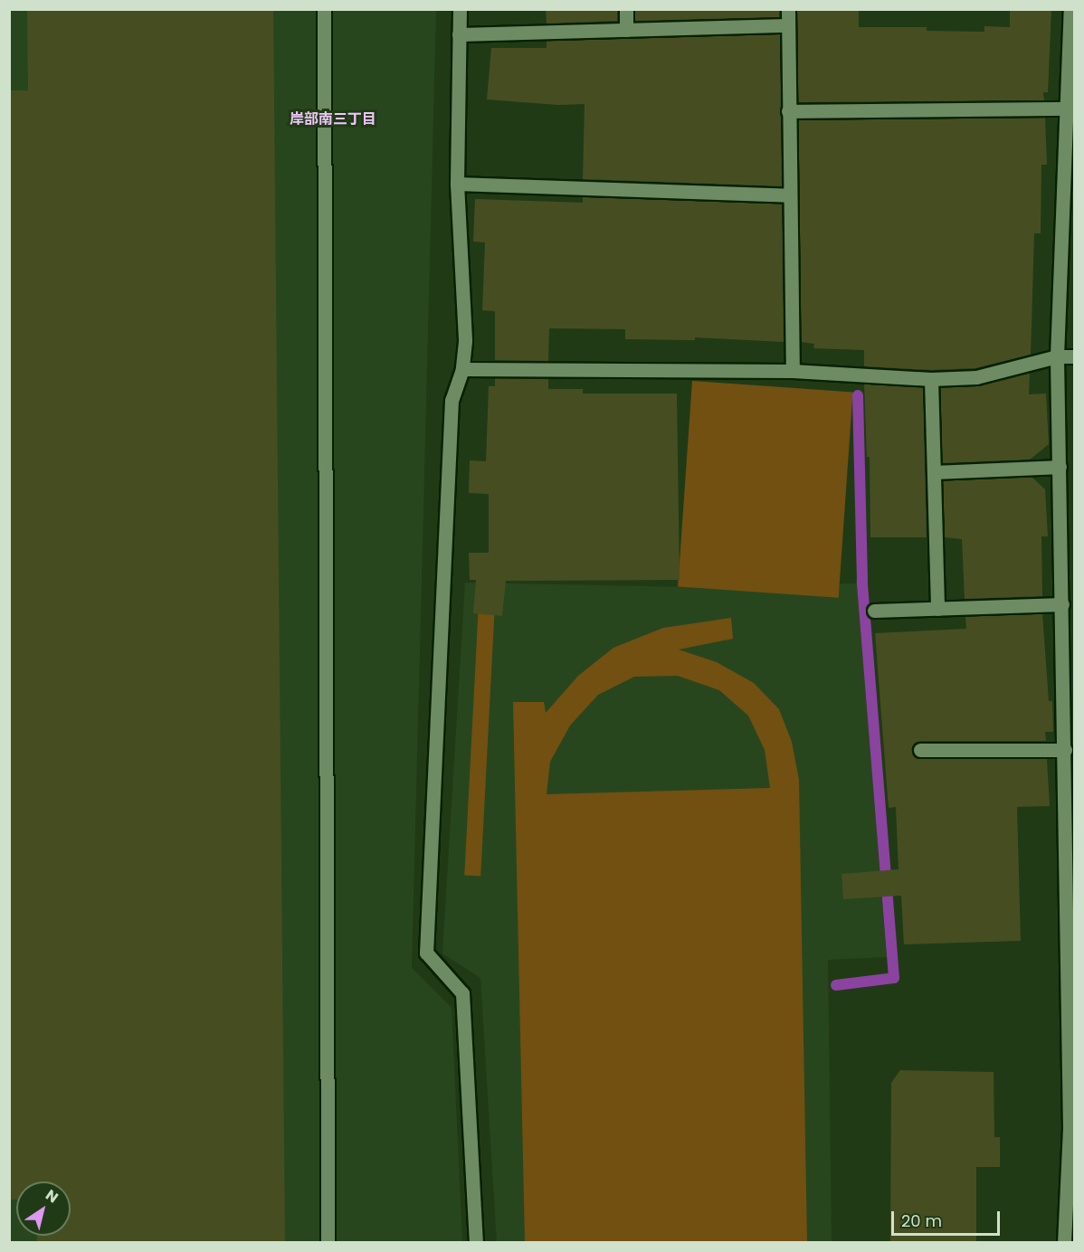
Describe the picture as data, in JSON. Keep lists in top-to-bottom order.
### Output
{
  "districts": ["岸部南三丁目"],
  "scale_bar": "20 m",
  "north": "top right"
}
